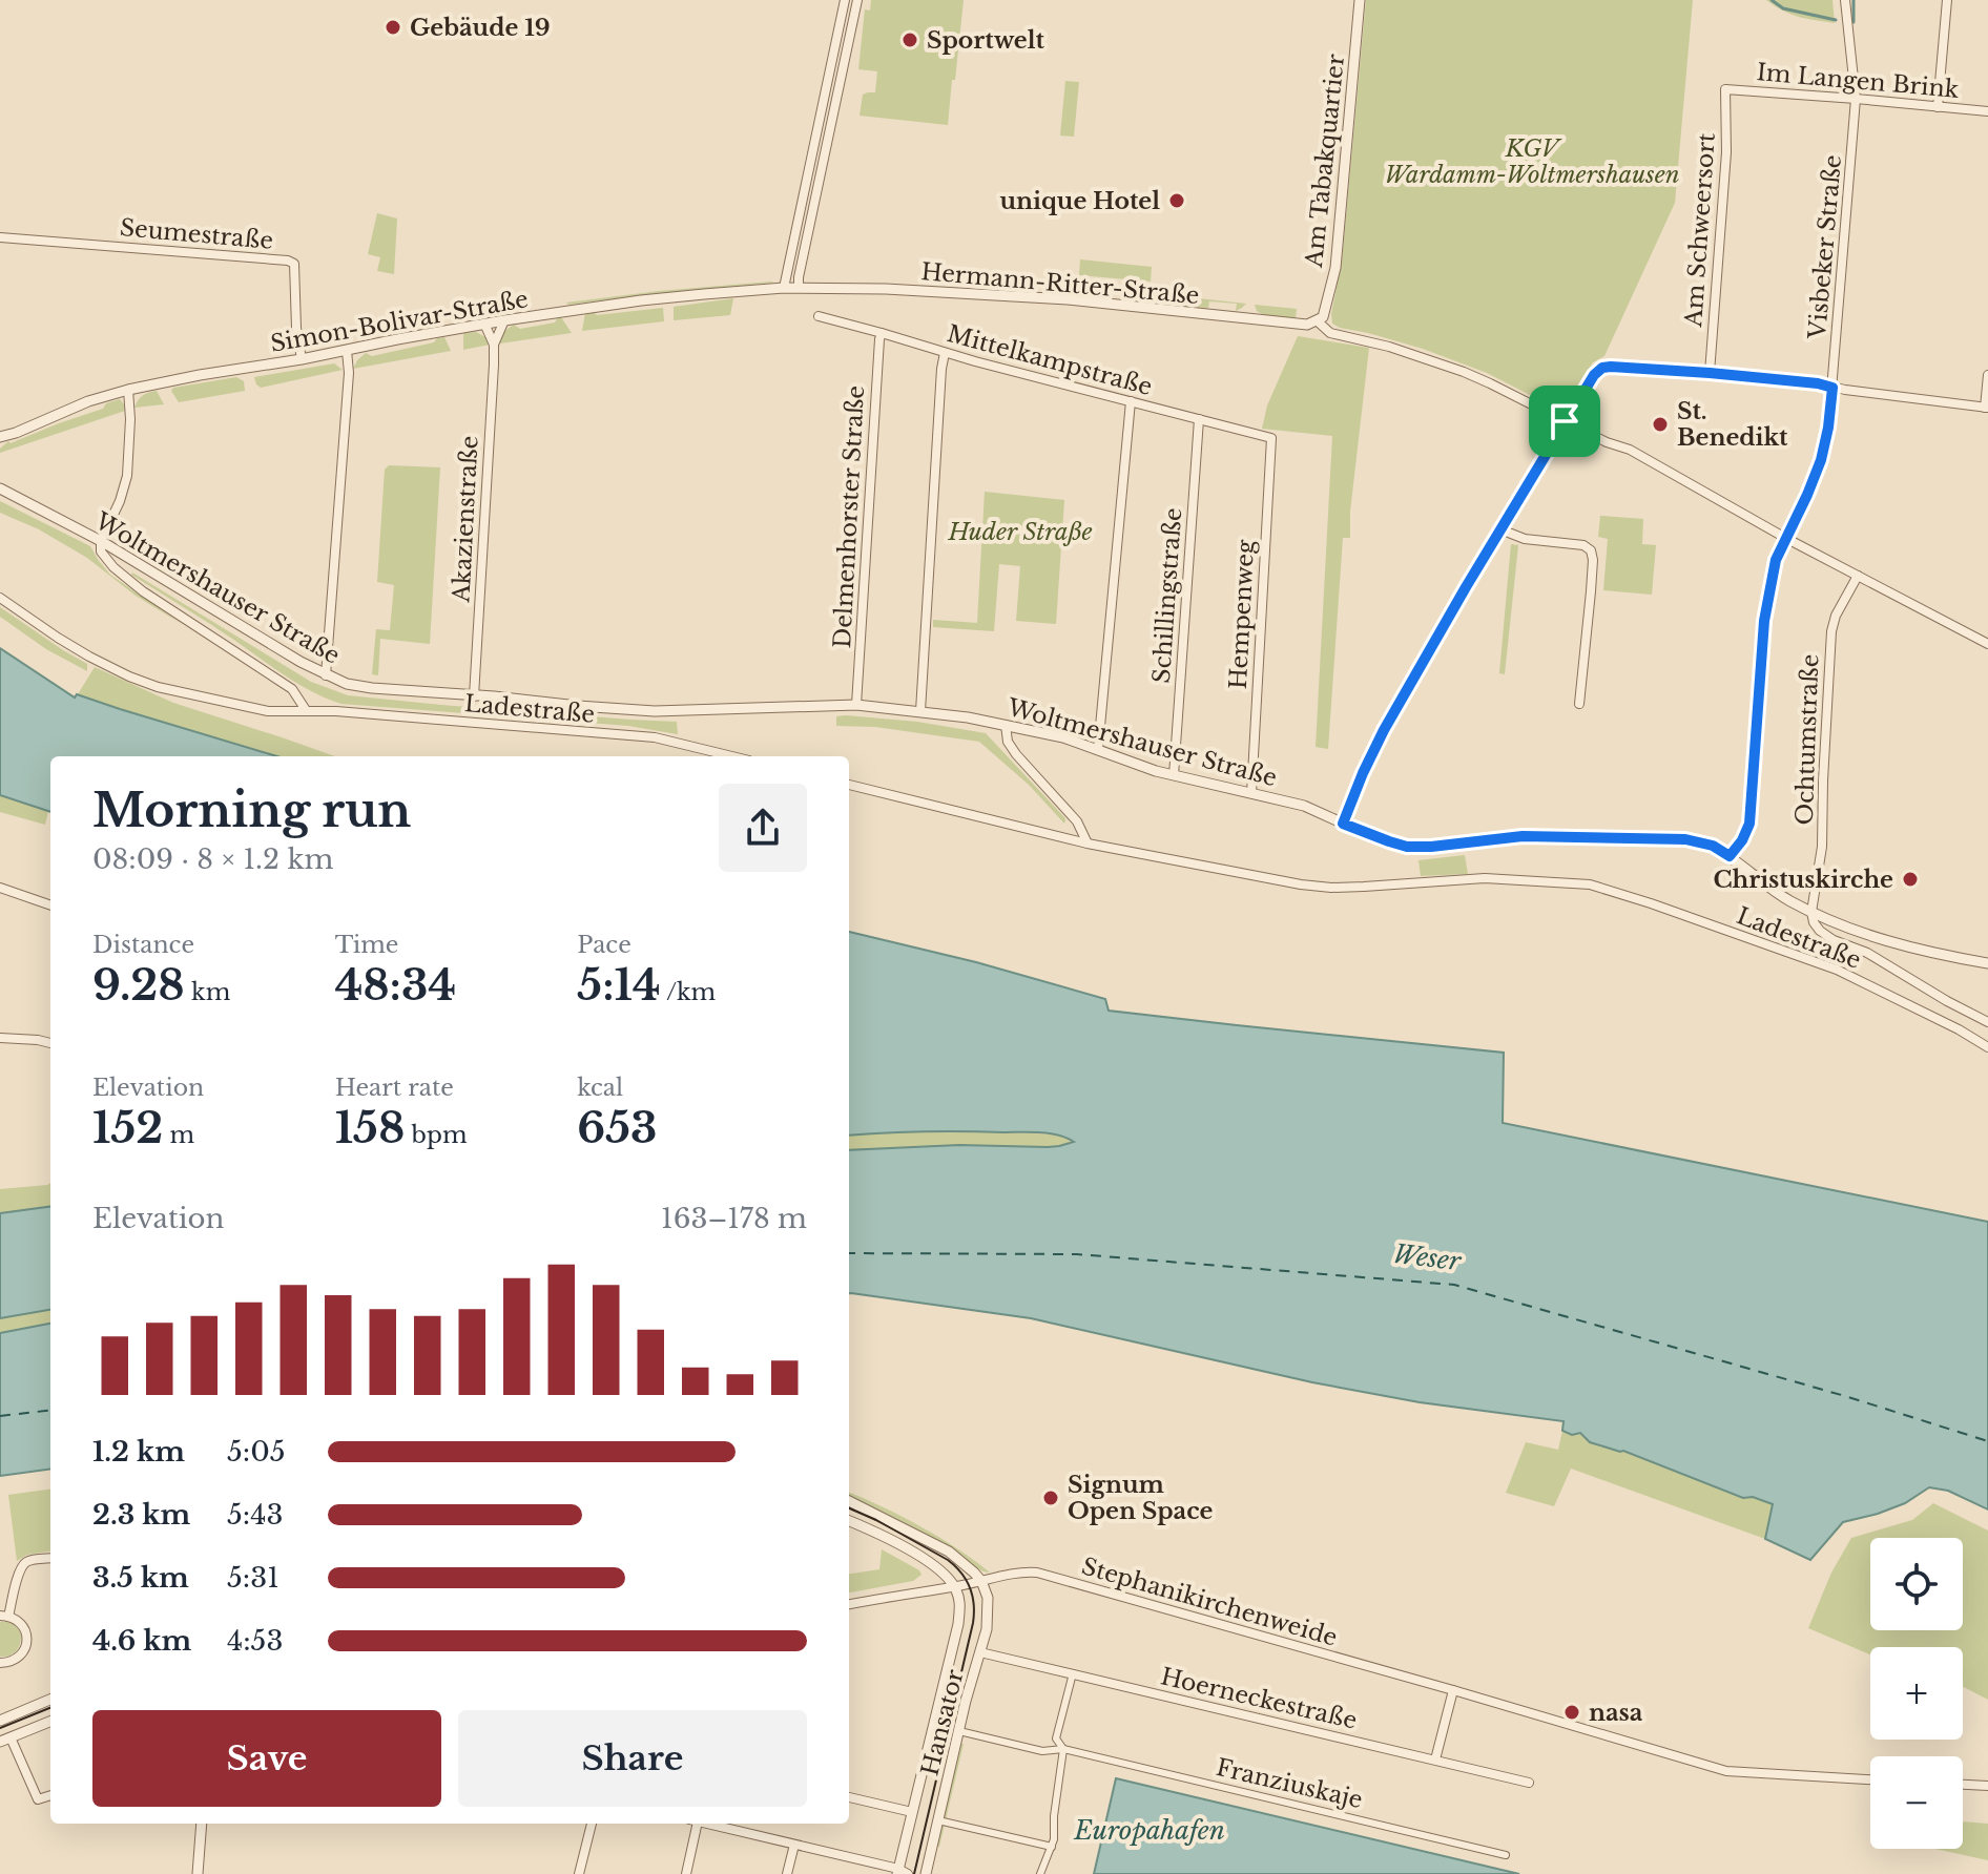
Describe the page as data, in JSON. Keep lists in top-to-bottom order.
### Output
{
  "streets": {
    "street": [
      "Im Langen Brink",
      "Am Tabakquartier",
      "Am Schweersort",
      "Seumestraße",
      "Visbeker Straße",
      "Hermann-Ritter-Straße",
      "Simon-Bolivar-Straße",
      "Mittelkampstraße",
      "Delmenhorster Straße",
      "Akazienstraße",
      "Woltmershauser Straße",
      "Schillingstraße",
      "Hempenweg",
      "Ladestraße",
      "Ochtumstraße",
      "Stephanikirchenweide",
      "Hoerneckestraße",
      "Hansator",
      "Franziuskaje"
    ]
  },
  "crossings": [
    ["Im Langen Brink", "Am Schweersort"],
    ["Im Langen Brink", "Visbeker Straße"],
    ["Am Tabakquartier", "Hermann-Ritter-Straße"],
    ["Seumestraße", "Simon-Bolivar-Straße"],
    ["Visbeker Straße", "Woltmershauser Straße"],
    ["Hermann-Ritter-Straße", "Simon-Bolivar-Straße"],
    ["Simon-Bolivar-Straße", "Akazienstraße"],
    ["Mittelkampstraße", "Delmenhorster Straße"],
    ["Mittelkampstraße", "Schillingstraße"],
    ["Mittelkampstraße", "Hempenweg"],
    ["Delmenhorster Straße", "Woltmershauser Straße"],
    ["Akazienstraße", "Woltmershauser Straße"],
    ["Woltmershauser Straße", "Schillingstraße"],
    ["Woltmershauser Straße", "Hempenweg"],
    ["Woltmershauser Straße", "Ochtumstraße"],
    ["Stephanikirchenweide", "Hansator"],
    ["Hoerneckestraße", "Hansator"],
    ["Hansator", "Franziuskaje"]
  ],
  "water": ["Weser", "Europahafen"],
  "parks": ["KGV Wardamm-Woltmershausen", "Huder Straße"],
  "places": [
    "Gebäude 19",
    "Sportwelt",
    "unique Hotel",
    "St. Benedikt",
    "Christuskirche",
    "Signum Open Space",
    "nasa"
  ],
  "page": {
    "heading": ["Morning run", "08:09 · 8 × 1.2 km"],
    "stats": [
      ["Distance", "9.28 km"],
      ["Time", "48:34"],
      ["Pace", "5:14 /km"],
      ["Elevation", "152 m"],
      ["Heart rate", "158 bpm"],
      ["kcal", "653"]
    ],
    "chart": ["Elevation", "163–178 m"],
    "list": [
      {
        "name": "1.2 km",
        "note": "5:05"
      },
      {
        "name": "2.3 km",
        "note": "5:43"
      },
      {
        "name": "3.5 km",
        "note": "5:31"
      },
      {
        "name": "4.6 km",
        "note": "4:53"
      }
    ],
    "map_buttons": ["+", "−"],
    "buttons": ["Save", "Share"]
  }
}
